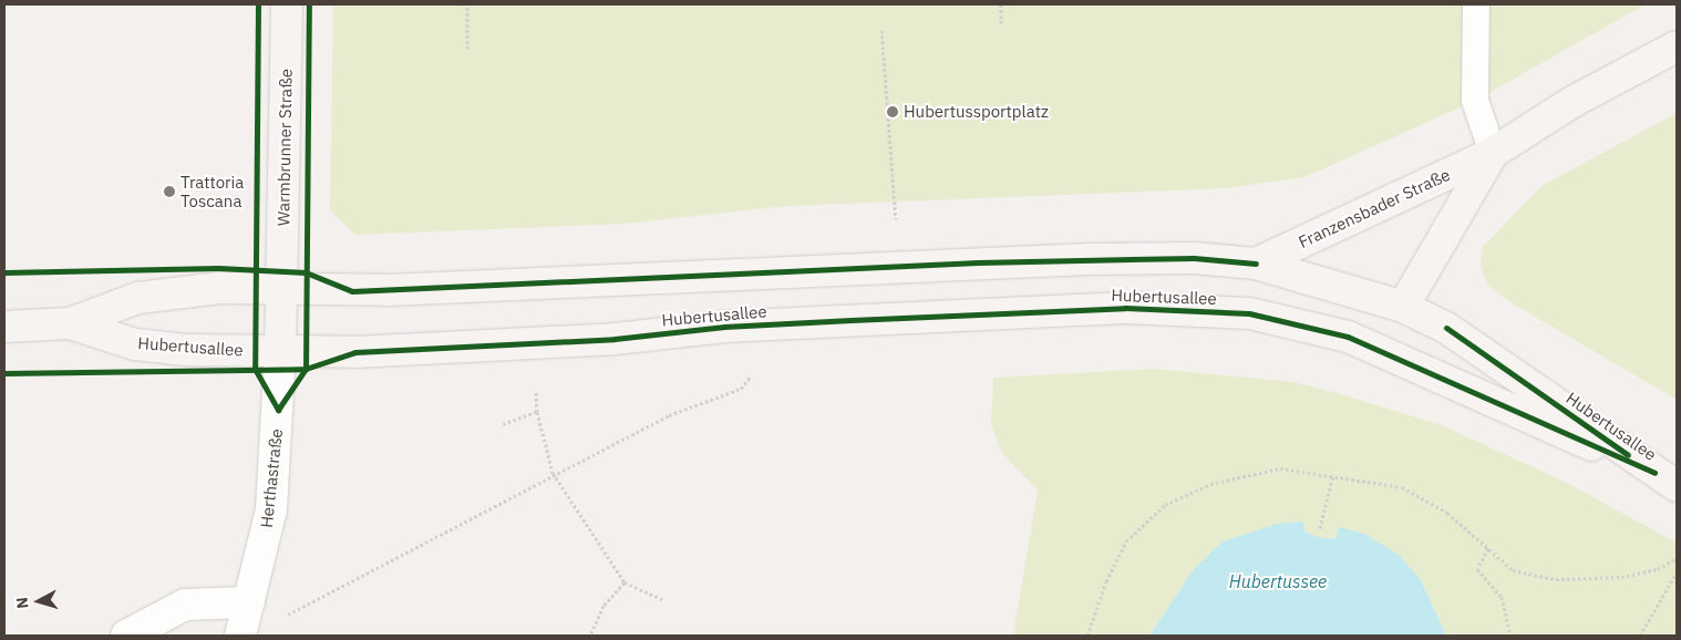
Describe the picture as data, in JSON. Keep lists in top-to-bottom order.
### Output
{
  "streets": {
    "main road": ["Warmbrunner Straße", "Franzensbader Straße", "Hubertusallee"],
    "street": ["Herthastraße"]
  },
  "crossings": [
    ["Warmbrunner Straße", "Hubertusallee"],
    ["Franzensbader Straße", "Hubertusallee"],
    ["Hubertusallee", "Herthastraße"]
  ],
  "water": ["Hubertussee"],
  "places": ["Hubertussportplatz", "Trattoria Toscana"],
  "north": "left"
}
